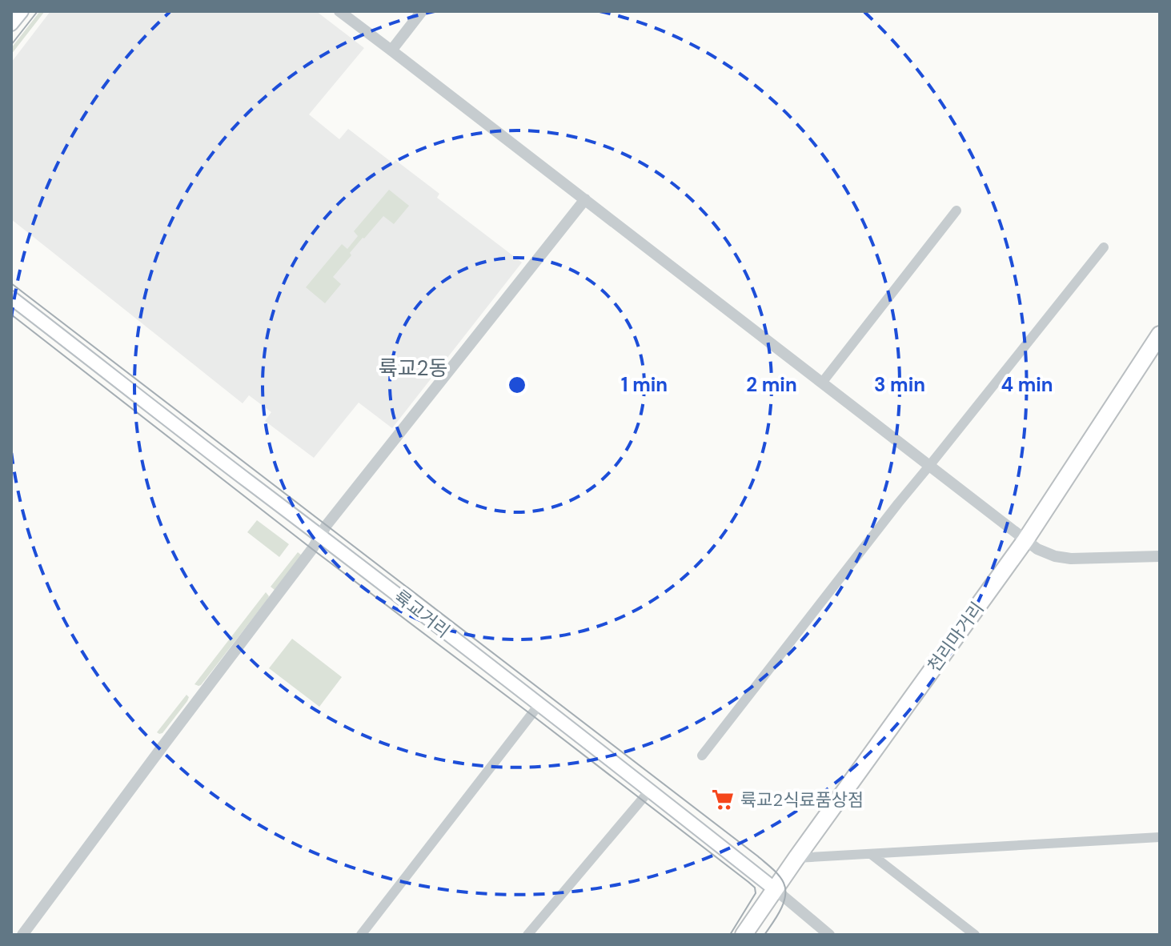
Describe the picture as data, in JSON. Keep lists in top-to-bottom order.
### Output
{
  "streets": {
    "highway": ["천리마거리"],
    "main road": ["륙교거리"]
  },
  "crossings": [
    ["륙교거리", "천리마거리"]
  ],
  "districts": ["륙교2동"],
  "places": {
    "supermarket": ["륙교2식료품상점"]
  },
  "rings": [
    "1 min",
    "2 min",
    "3 min",
    "4 min"
  ]
}
